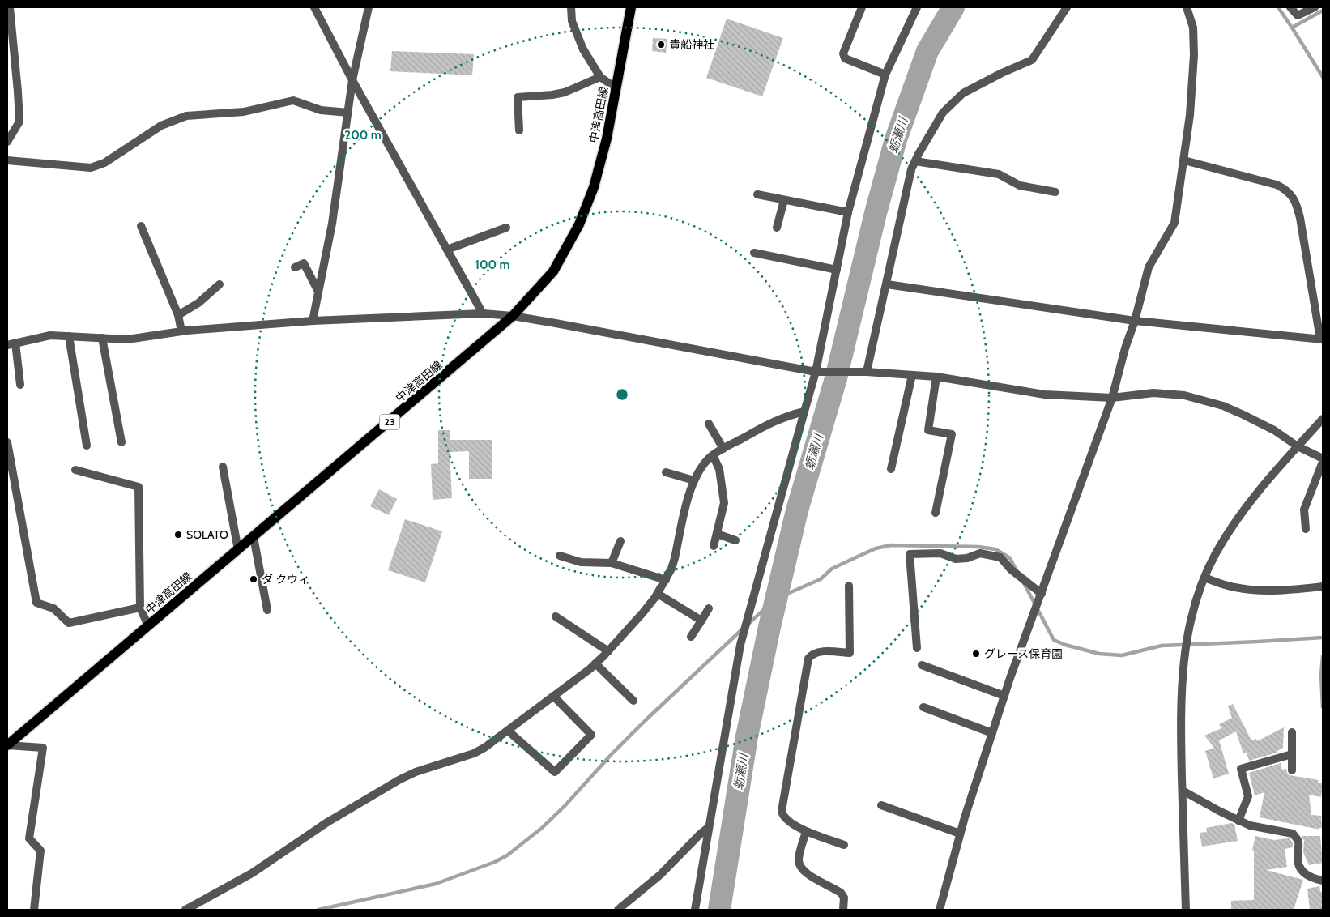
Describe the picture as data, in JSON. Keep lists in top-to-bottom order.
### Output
{
  "streets": {
    "main road": ["中津高田線", "23"]
  },
  "water": ["蛎瀬川"],
  "places": [
    "貴船神社",
    "SOLATO",
    "ダ クウィ",
    "グレース保育園"
  ],
  "rings": ["200 m", "100 m"]
}
